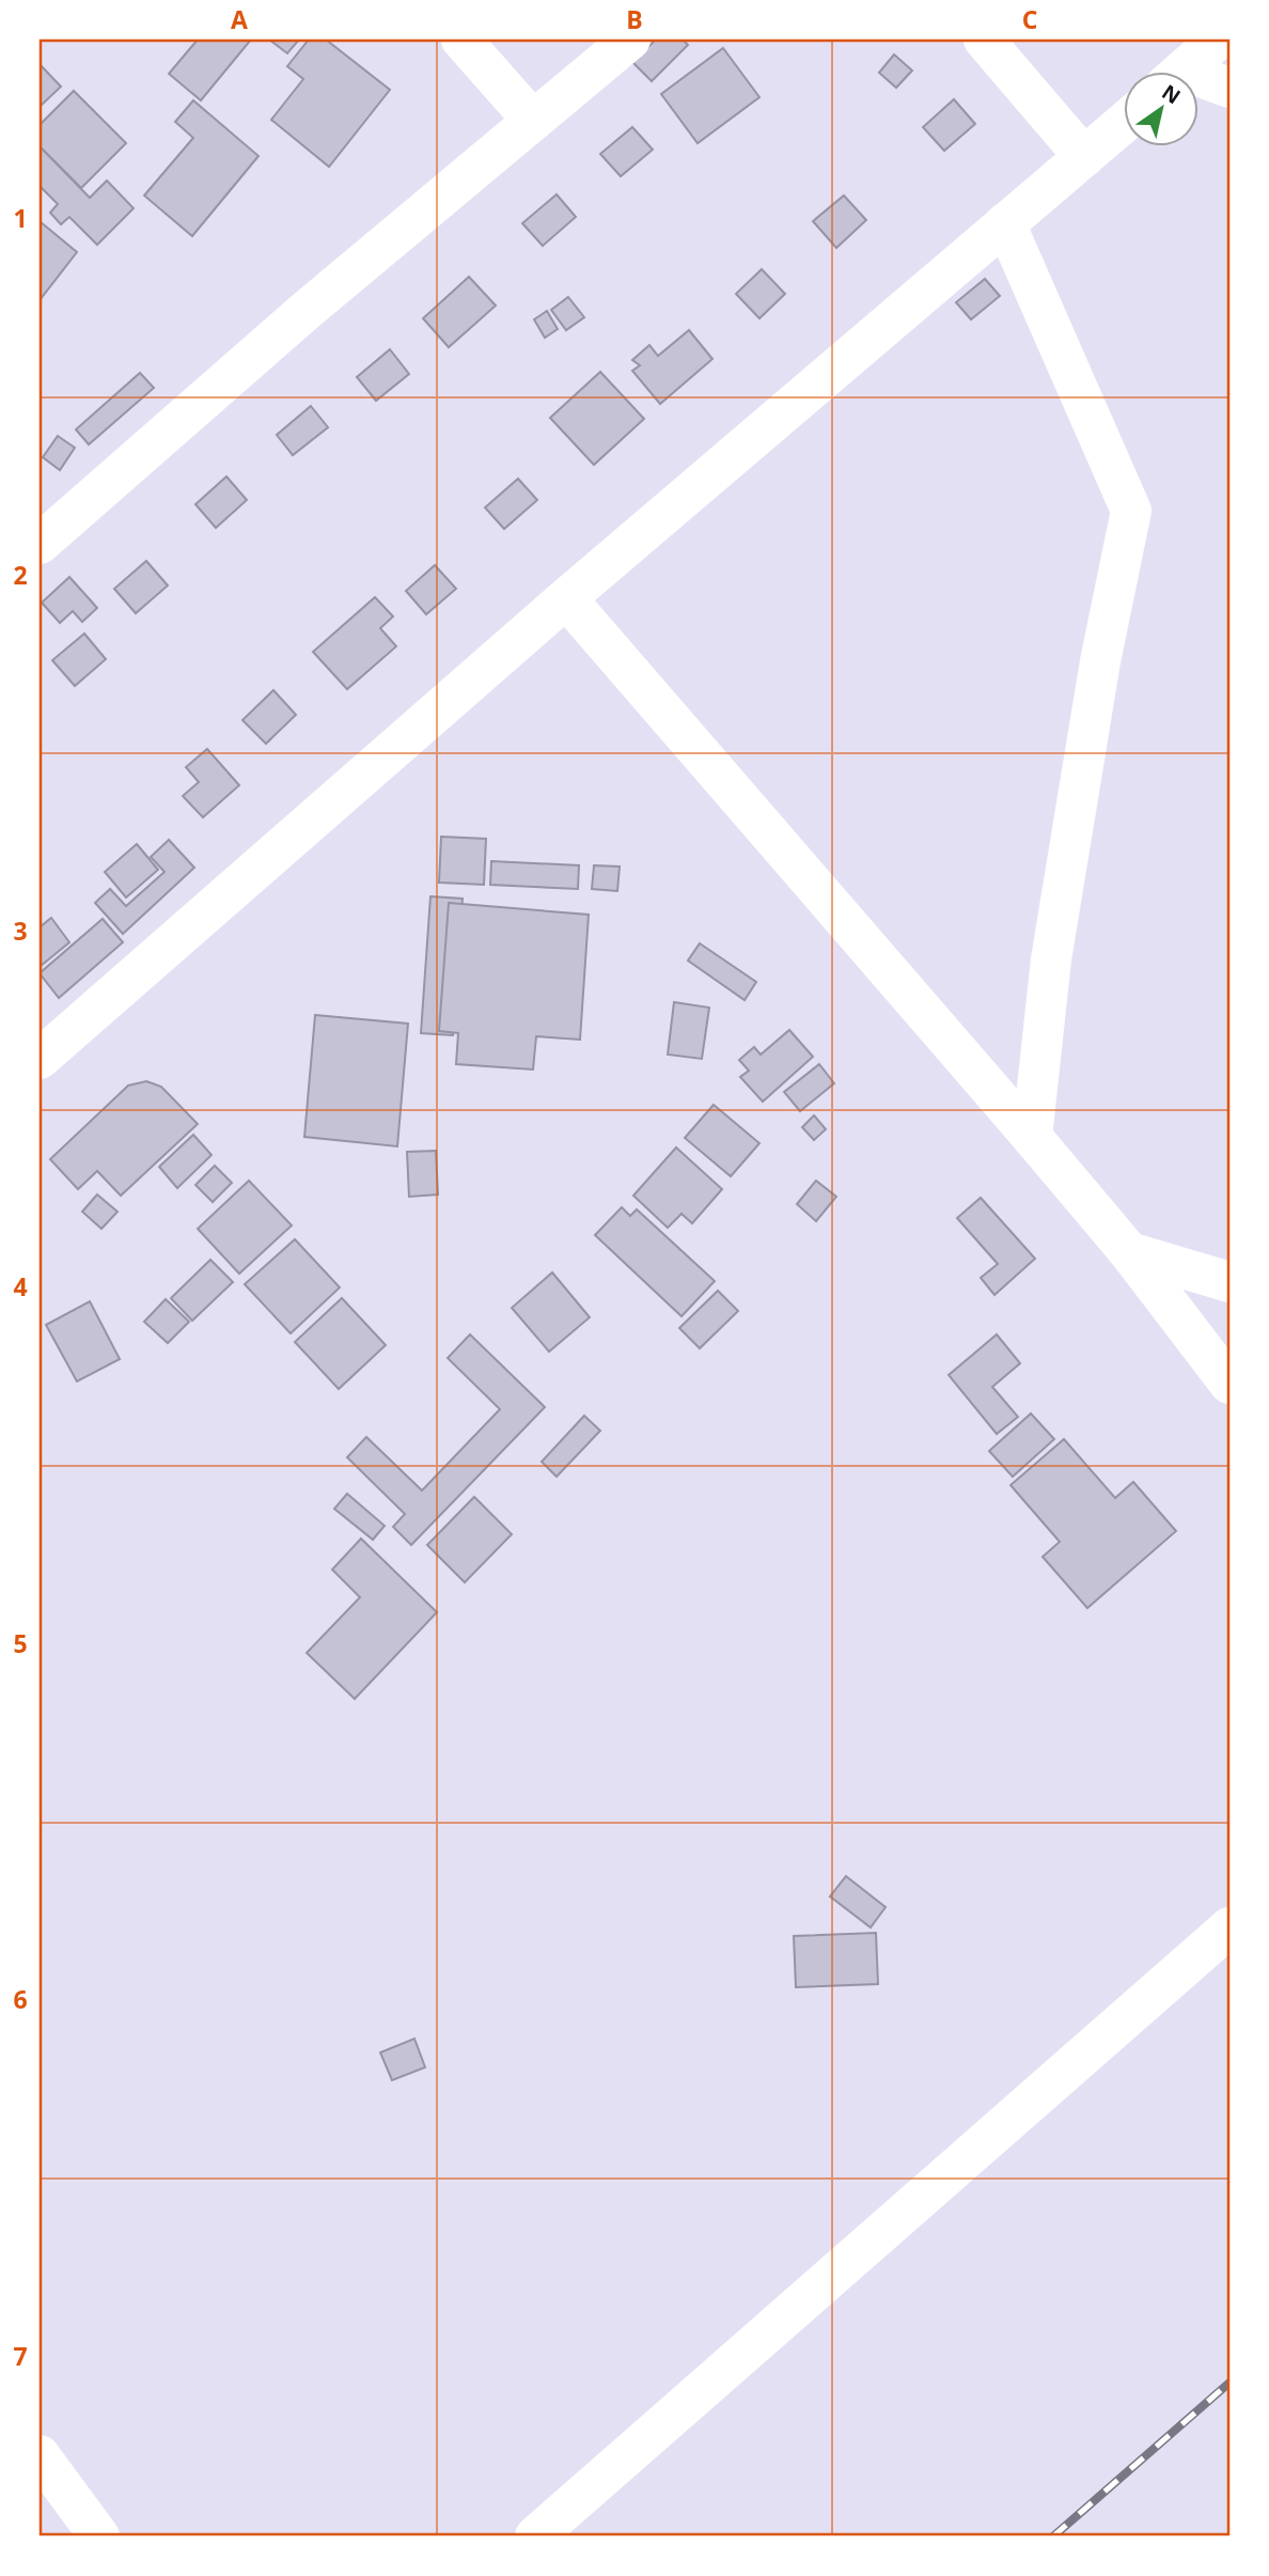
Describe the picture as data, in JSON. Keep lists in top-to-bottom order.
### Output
{
  "north": "top right",
  "grid": {
    "columns": ["A", "B", "C"],
    "rows": [
      "1",
      "2",
      "3",
      "4",
      "5",
      "6",
      "7"
    ]
  }
}
